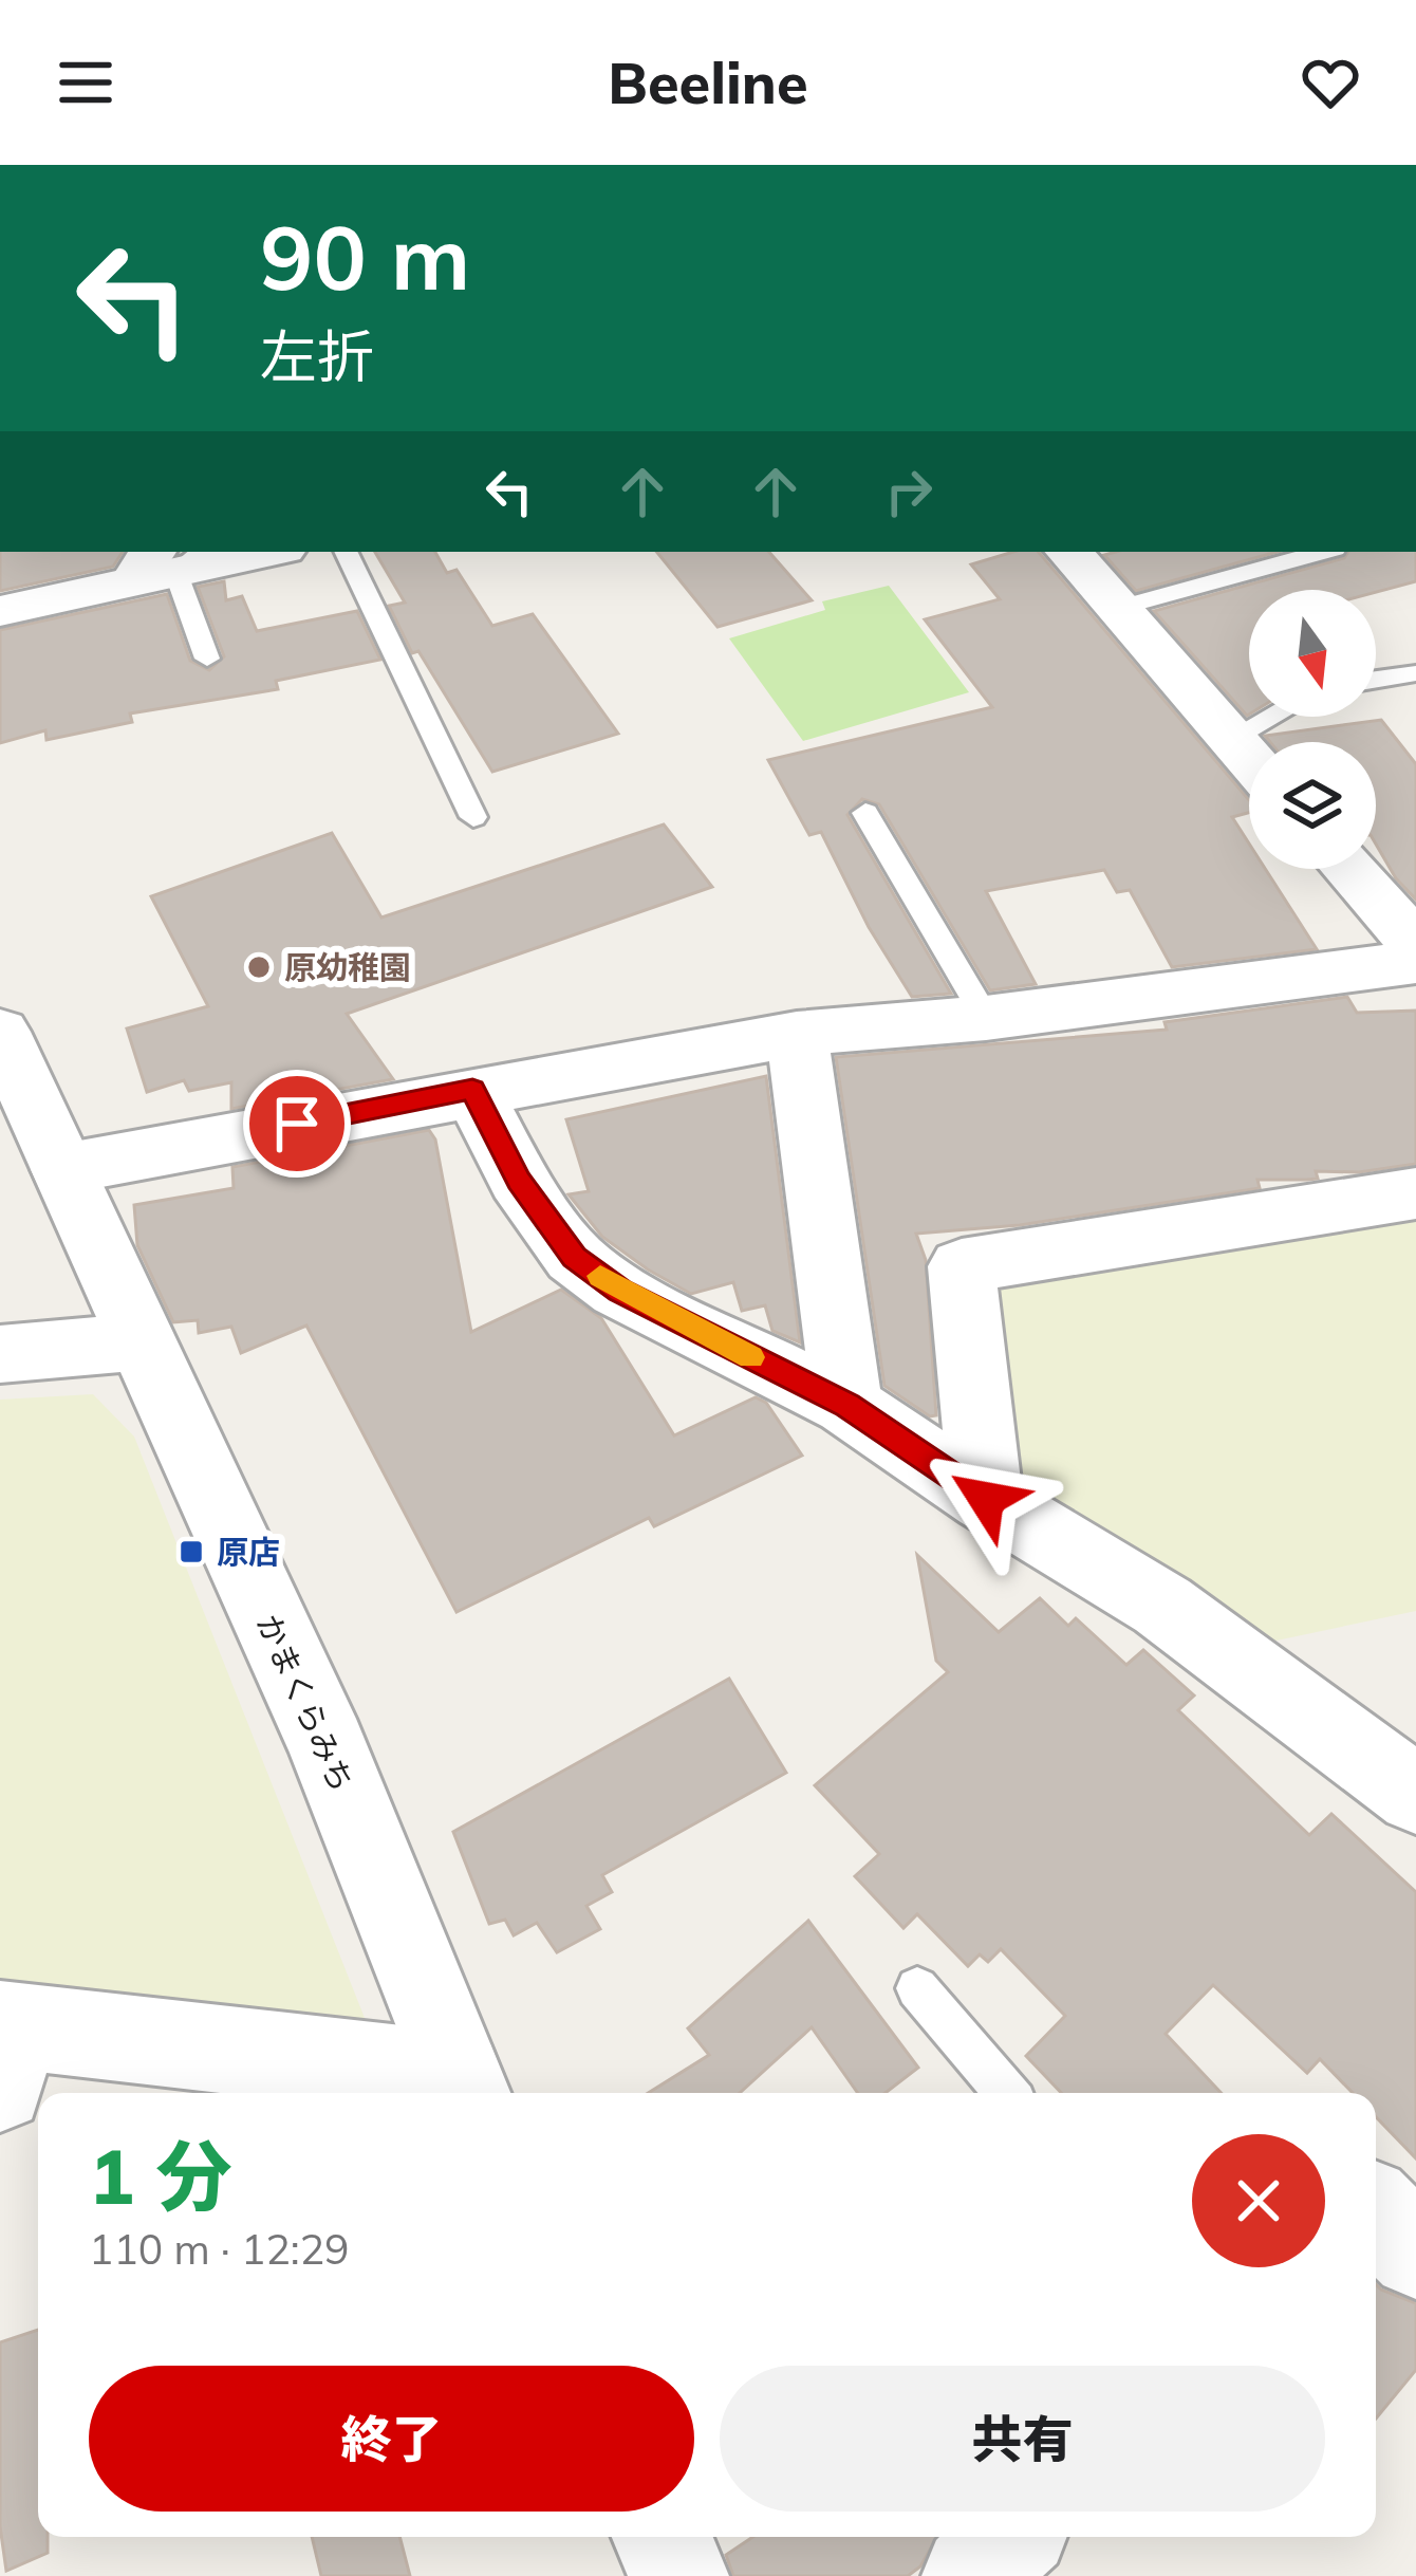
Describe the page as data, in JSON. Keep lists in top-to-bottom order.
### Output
{
  "streets": {
    "street": ["かまくらみち"]
  },
  "places": {
    "other": ["原幼稚園"],
    "transit": ["原店"]
  },
  "north": "bottom",
  "page": {
    "header": "Beeline",
    "turn": ["90 m", "左折"],
    "heading": ["1 分", "110 m · 12:29"],
    "buttons": ["終了", "共有"]
  }
}
